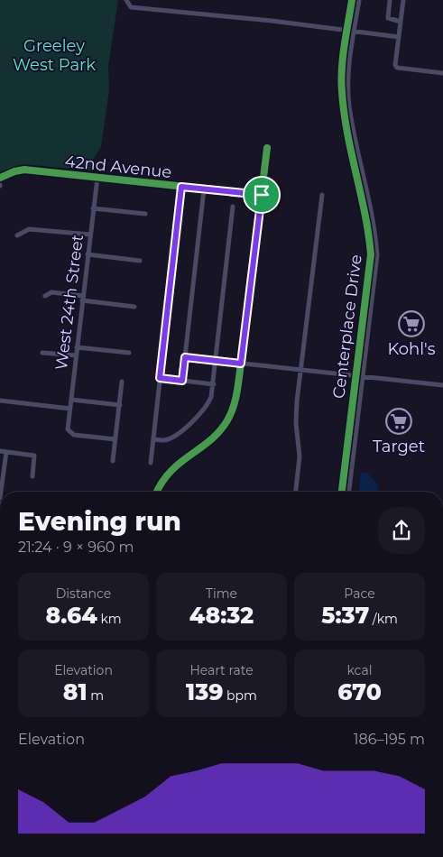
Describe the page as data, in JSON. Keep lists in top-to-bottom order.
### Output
{
  "streets": {
    "street": ["42nd Avenue", "West 24th Street", "Centerplace Drive"]
  },
  "crossings": [
    ["42nd Avenue", "West 24th Street"]
  ],
  "parks": ["Greeley West Park"],
  "places": {
    "supermarket": ["Kohl's", "Target"]
  },
  "page": {
    "heading": ["Evening run", "21:24 · 9 × 960 m"],
    "stats": [
      ["Distance", "8.64 km"],
      ["Time", "48:32"],
      ["Pace", "5:37 /km"],
      ["Elevation", "81 m"],
      ["Heart rate", "139 bpm"],
      ["kcal", "670"]
    ],
    "chart": ["Elevation", "186–195 m"]
  }
}
